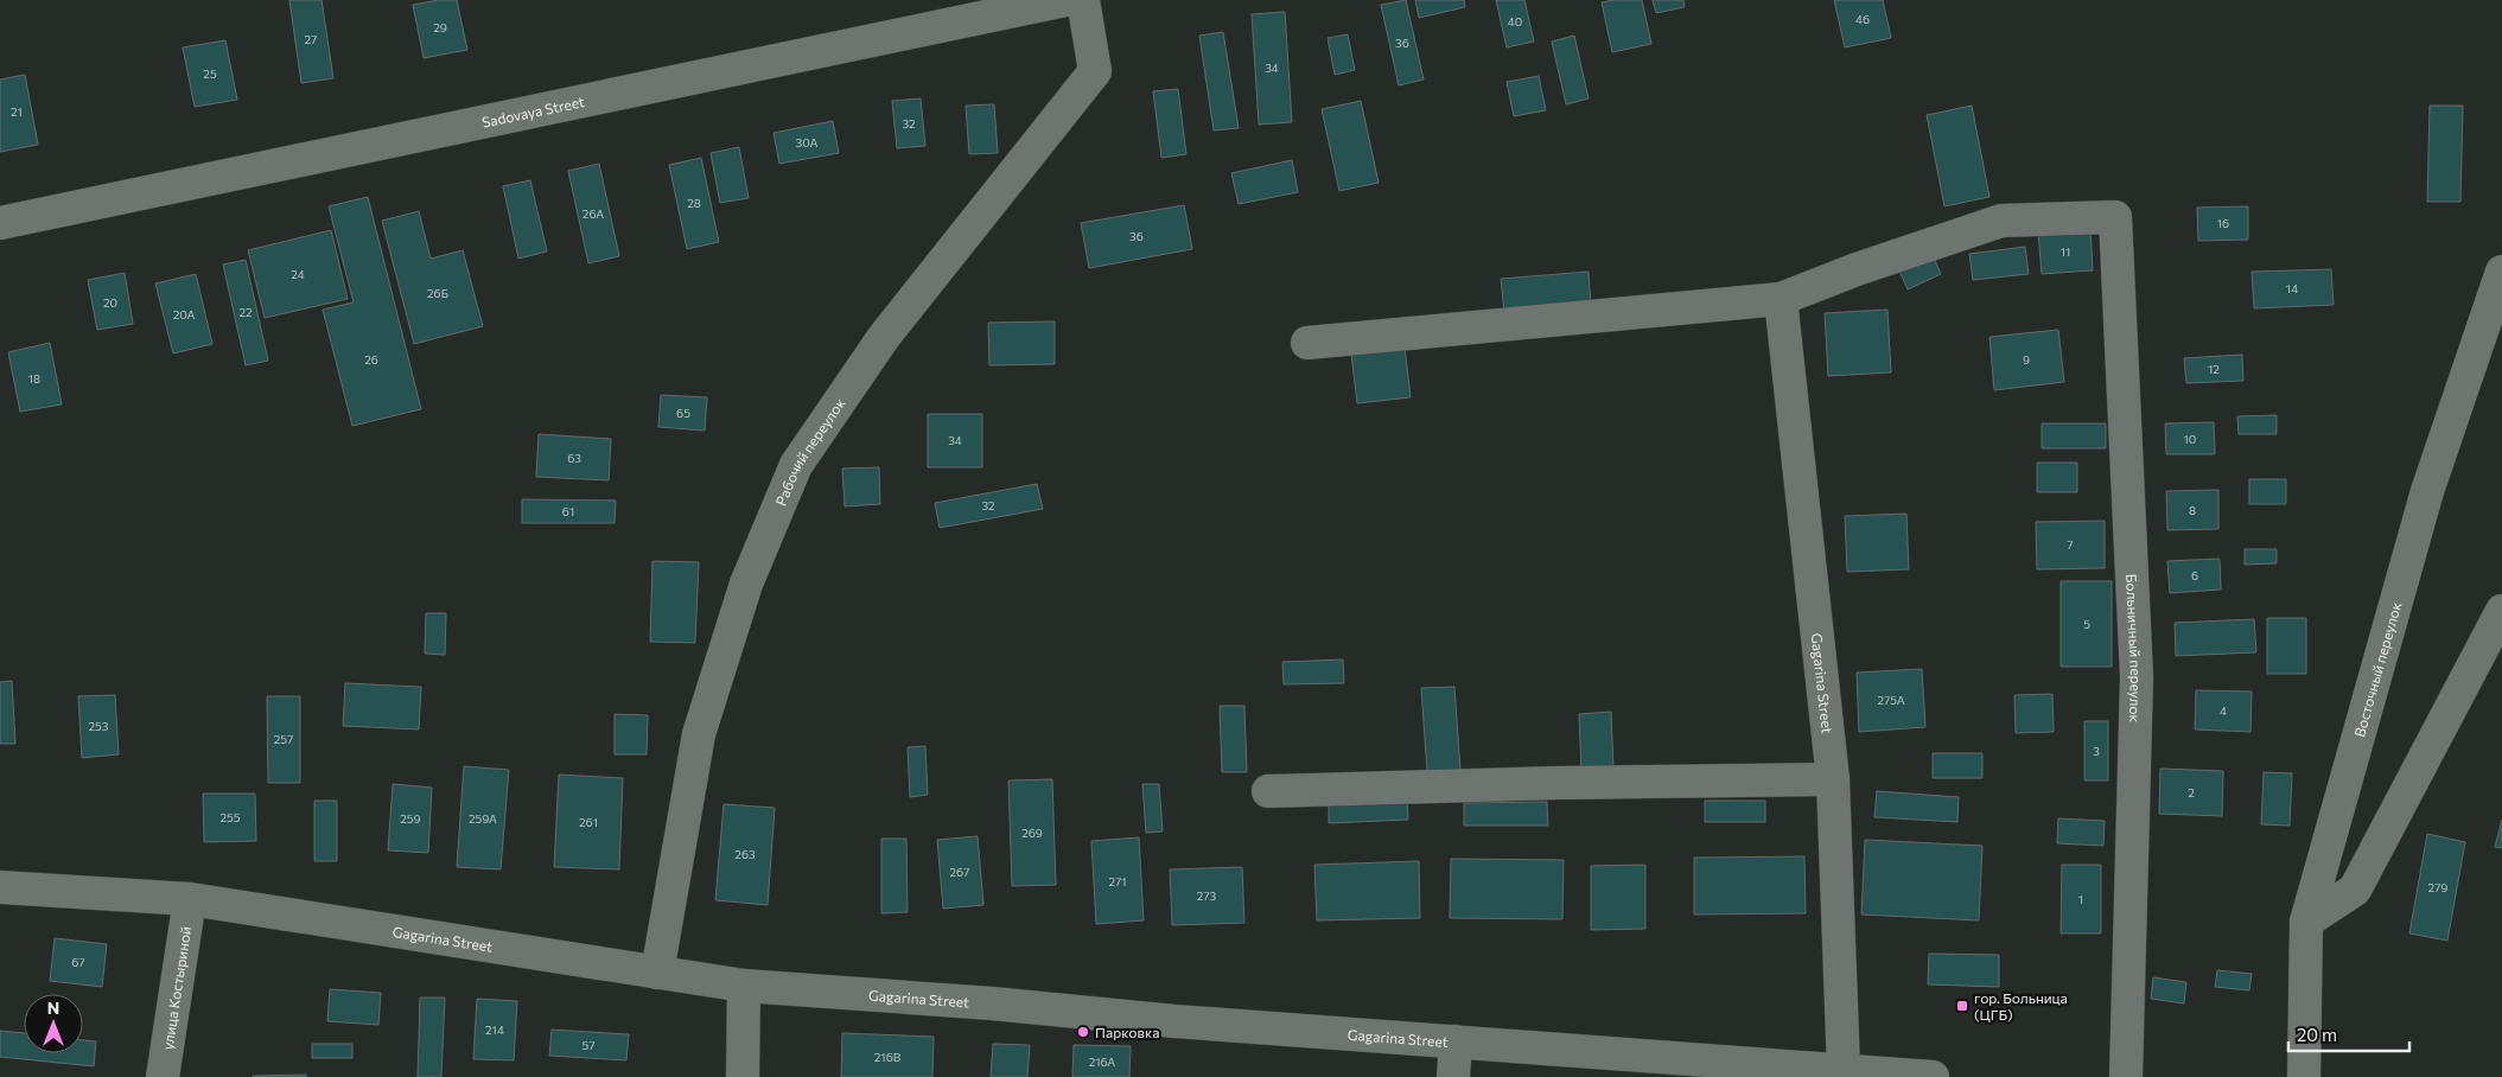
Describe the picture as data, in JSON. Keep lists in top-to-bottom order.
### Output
{
  "streets": {
    "street": [
      "Sadovaya Street",
      "Рабочий переулок",
      "Больничный переулок",
      "Восточный переулок",
      "Gagarina Street",
      "улица Костыриной"
    ]
  },
  "crossings": [
    ["Рабочий переулок", "Gagarina Street"],
    ["Больничный переулок", "Gagarina Street"],
    ["Gagarina Street", "улица Костыриной"]
  ],
  "places": {
    "transit": ["гор. Больница (ЦГБ)"],
    "other": ["Парковка"]
  },
  "house_numbers": [
    "46",
    "40",
    "29",
    "27",
    "36",
    "34",
    "25",
    "21",
    "32",
    "30А",
    "28",
    "26А",
    "16",
    "36",
    "11",
    "24",
    "14",
    "26Б",
    "20",
    "22",
    "20А",
    "26",
    "9",
    "12",
    "18",
    "65",
    "10",
    "34",
    "63",
    "32",
    "8",
    "61",
    "7",
    "6",
    "5",
    "275А",
    "4",
    "253",
    "257",
    "3",
    "2",
    "255",
    "259",
    "259А",
    "261",
    "269",
    "263",
    "267",
    "271",
    "279",
    "273",
    "1",
    "67",
    "214",
    "57",
    "216В",
    "216А"
  ],
  "scale_bar": "20 m",
  "north": "top"
}
